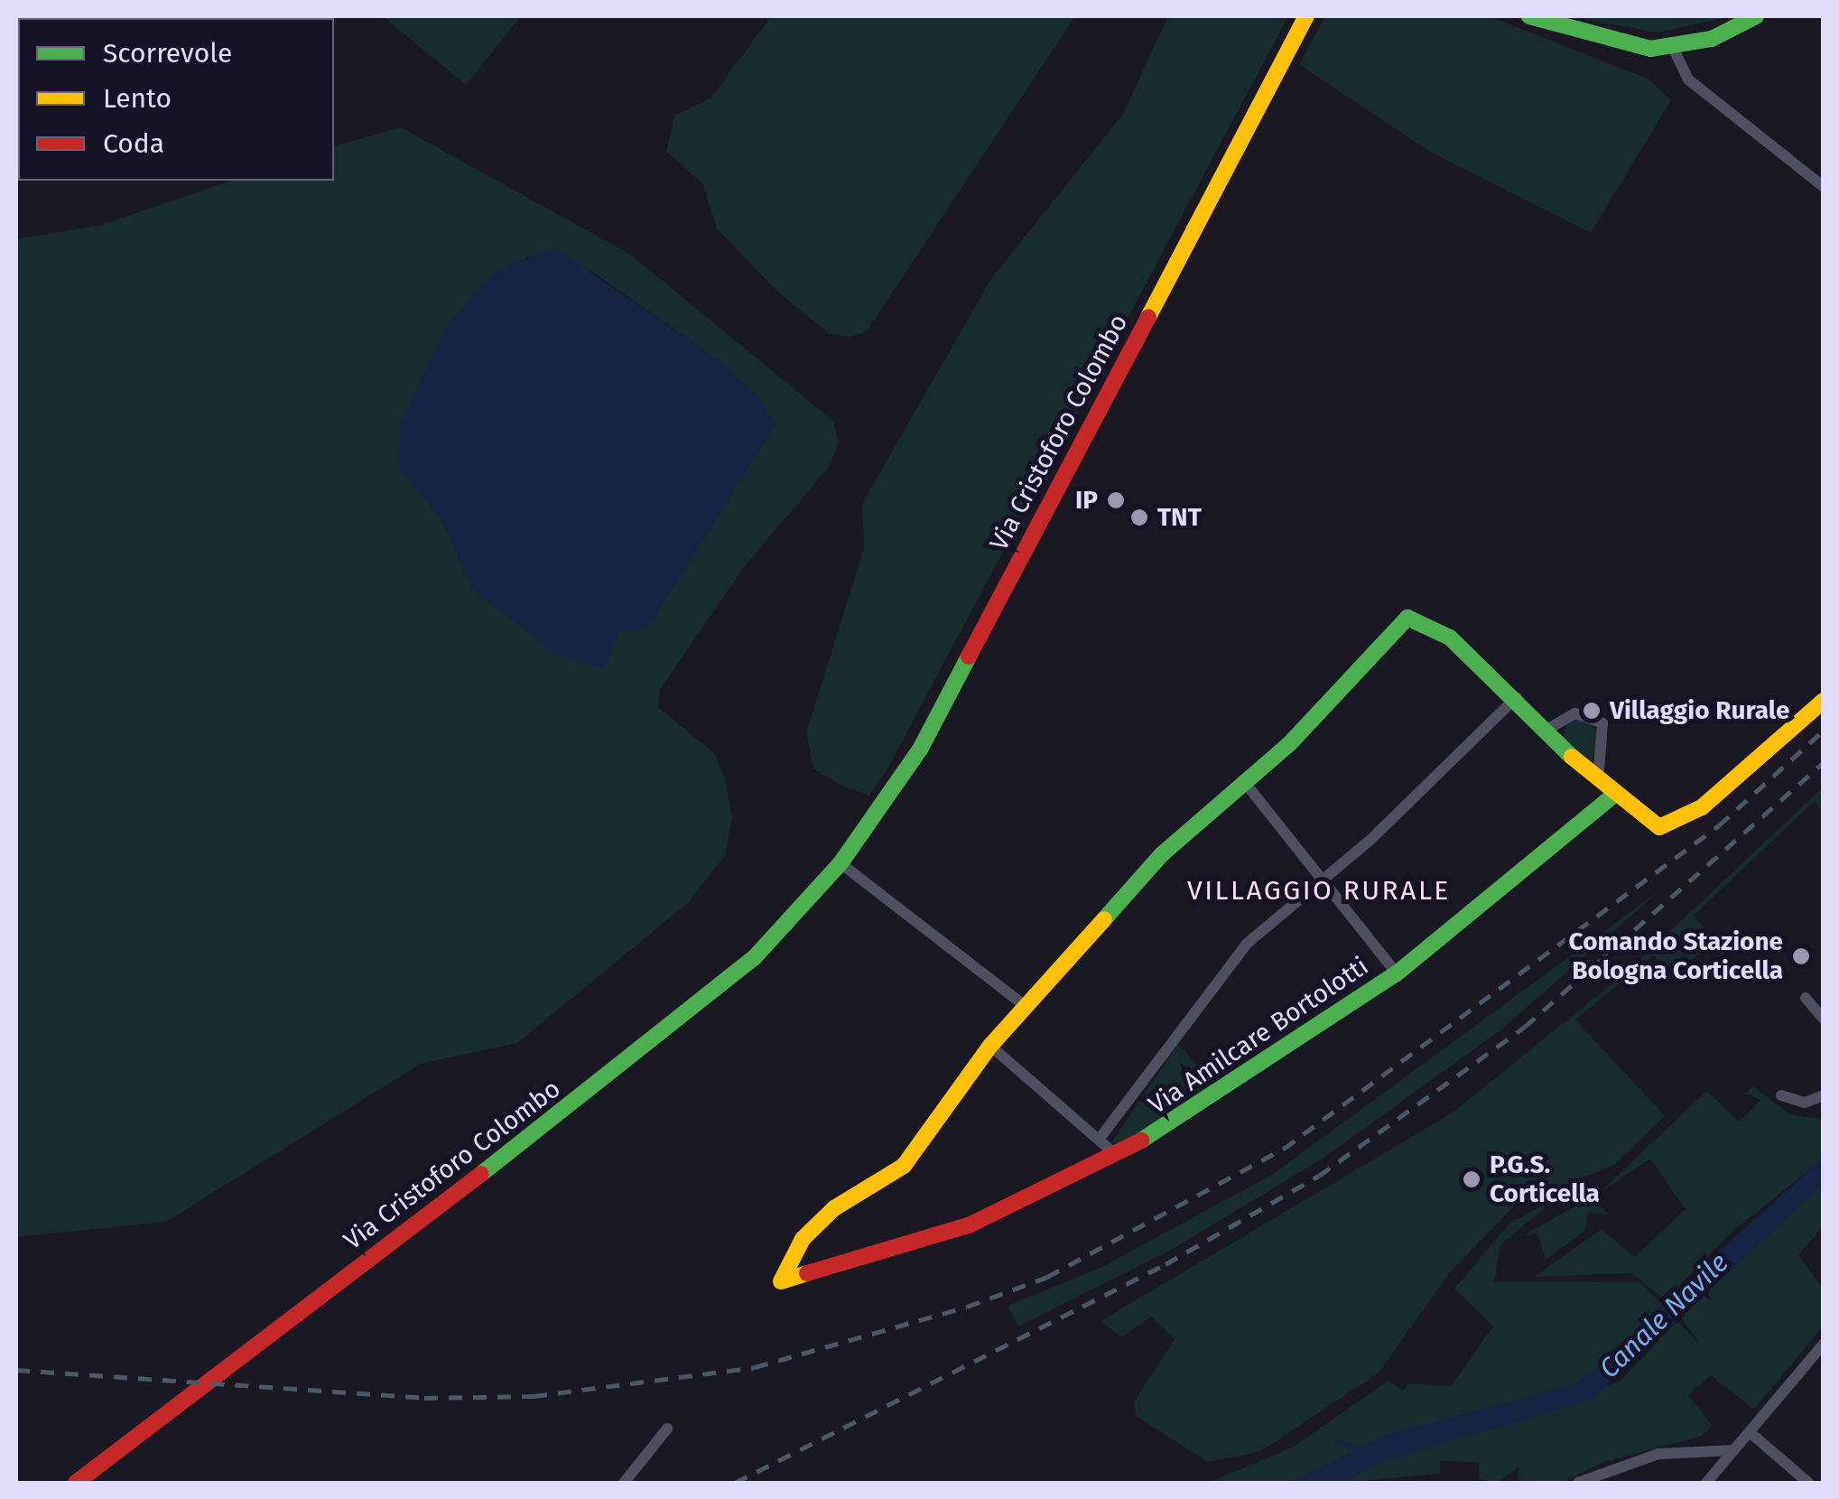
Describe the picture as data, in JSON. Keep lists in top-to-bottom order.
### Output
{
  "streets": {
    "street": ["Via Cristoforo Colombo", "Via Amilcare Bortolotti"]
  },
  "districts": ["VILLAGGIO RURALE"],
  "water": ["Canale Navile"],
  "places": [
    "IP",
    "TNT",
    "Villaggio Rurale",
    "Comando Stazione Bologna Corticella",
    "P.G.S. Corticella"
  ],
  "legend": ["Scorrevole", "Lento", "Coda"]
}
